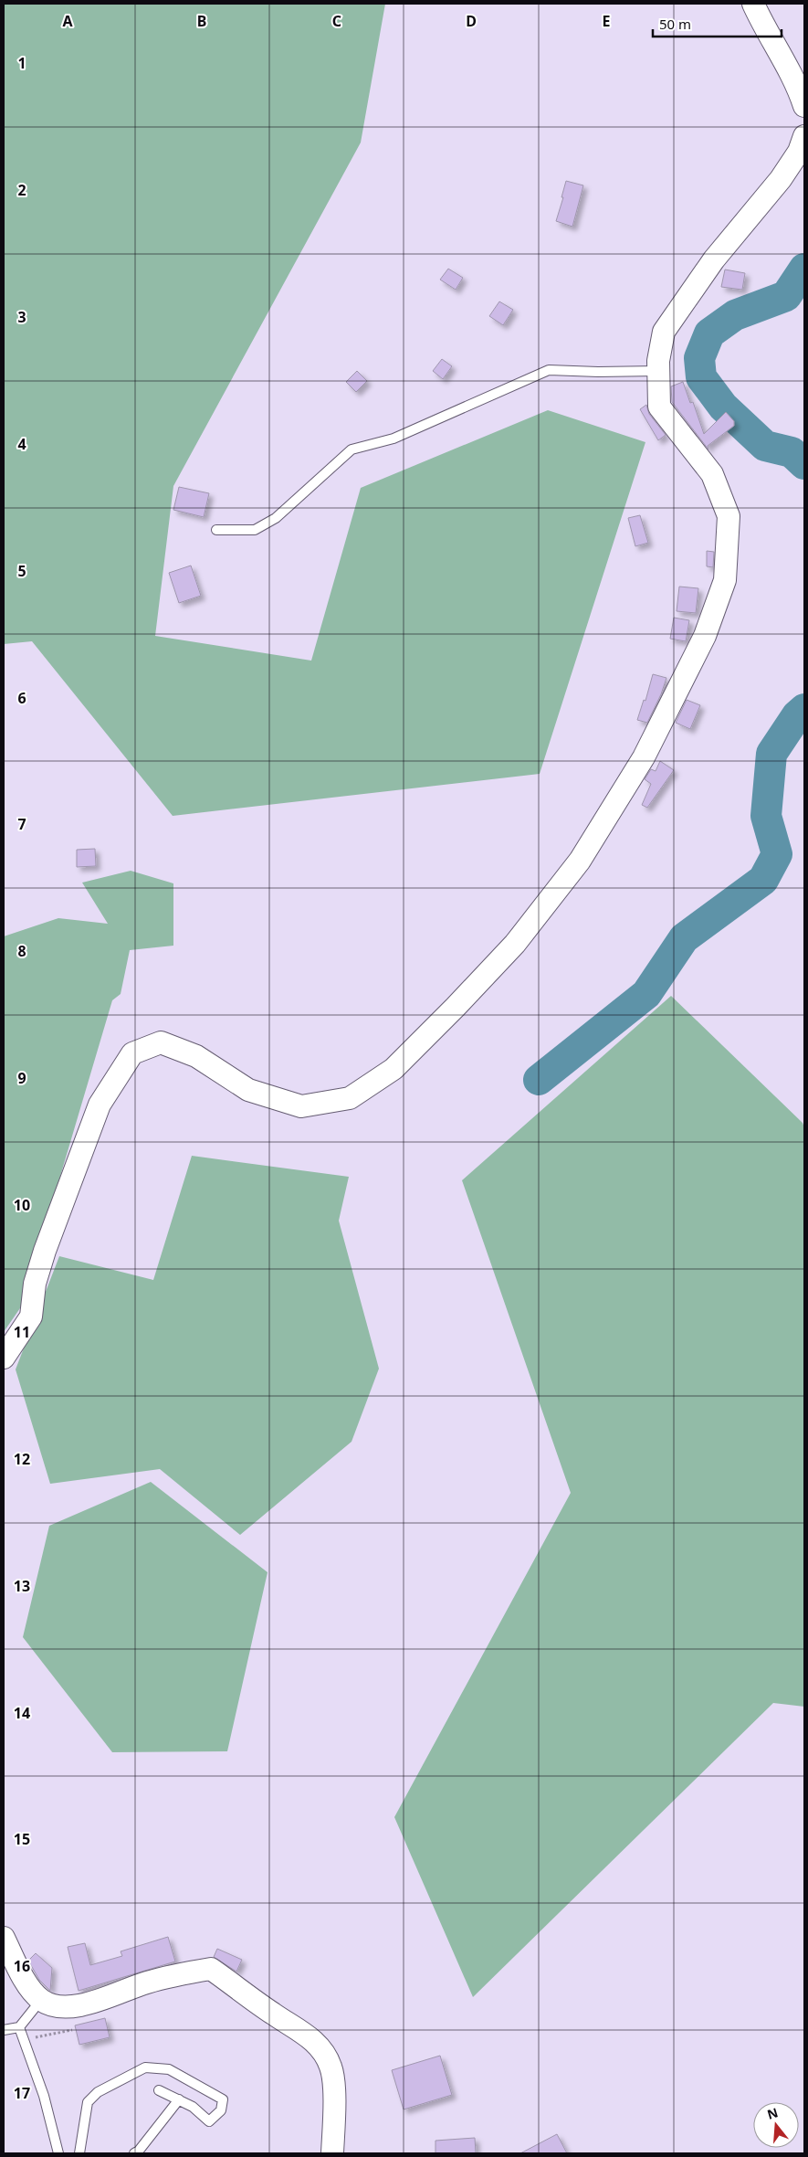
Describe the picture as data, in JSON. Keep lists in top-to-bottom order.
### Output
{
  "scale_bar": "50 m",
  "north": "top",
  "grid": {
    "columns": [
      "A",
      "B",
      "C",
      "D",
      "E"
    ],
    "rows": [
      "1",
      "2",
      "3",
      "4",
      "5",
      "6",
      "7",
      "8",
      "9",
      "10",
      "11",
      "12",
      "13",
      "14",
      "15",
      "16",
      "17"
    ]
  }
}
